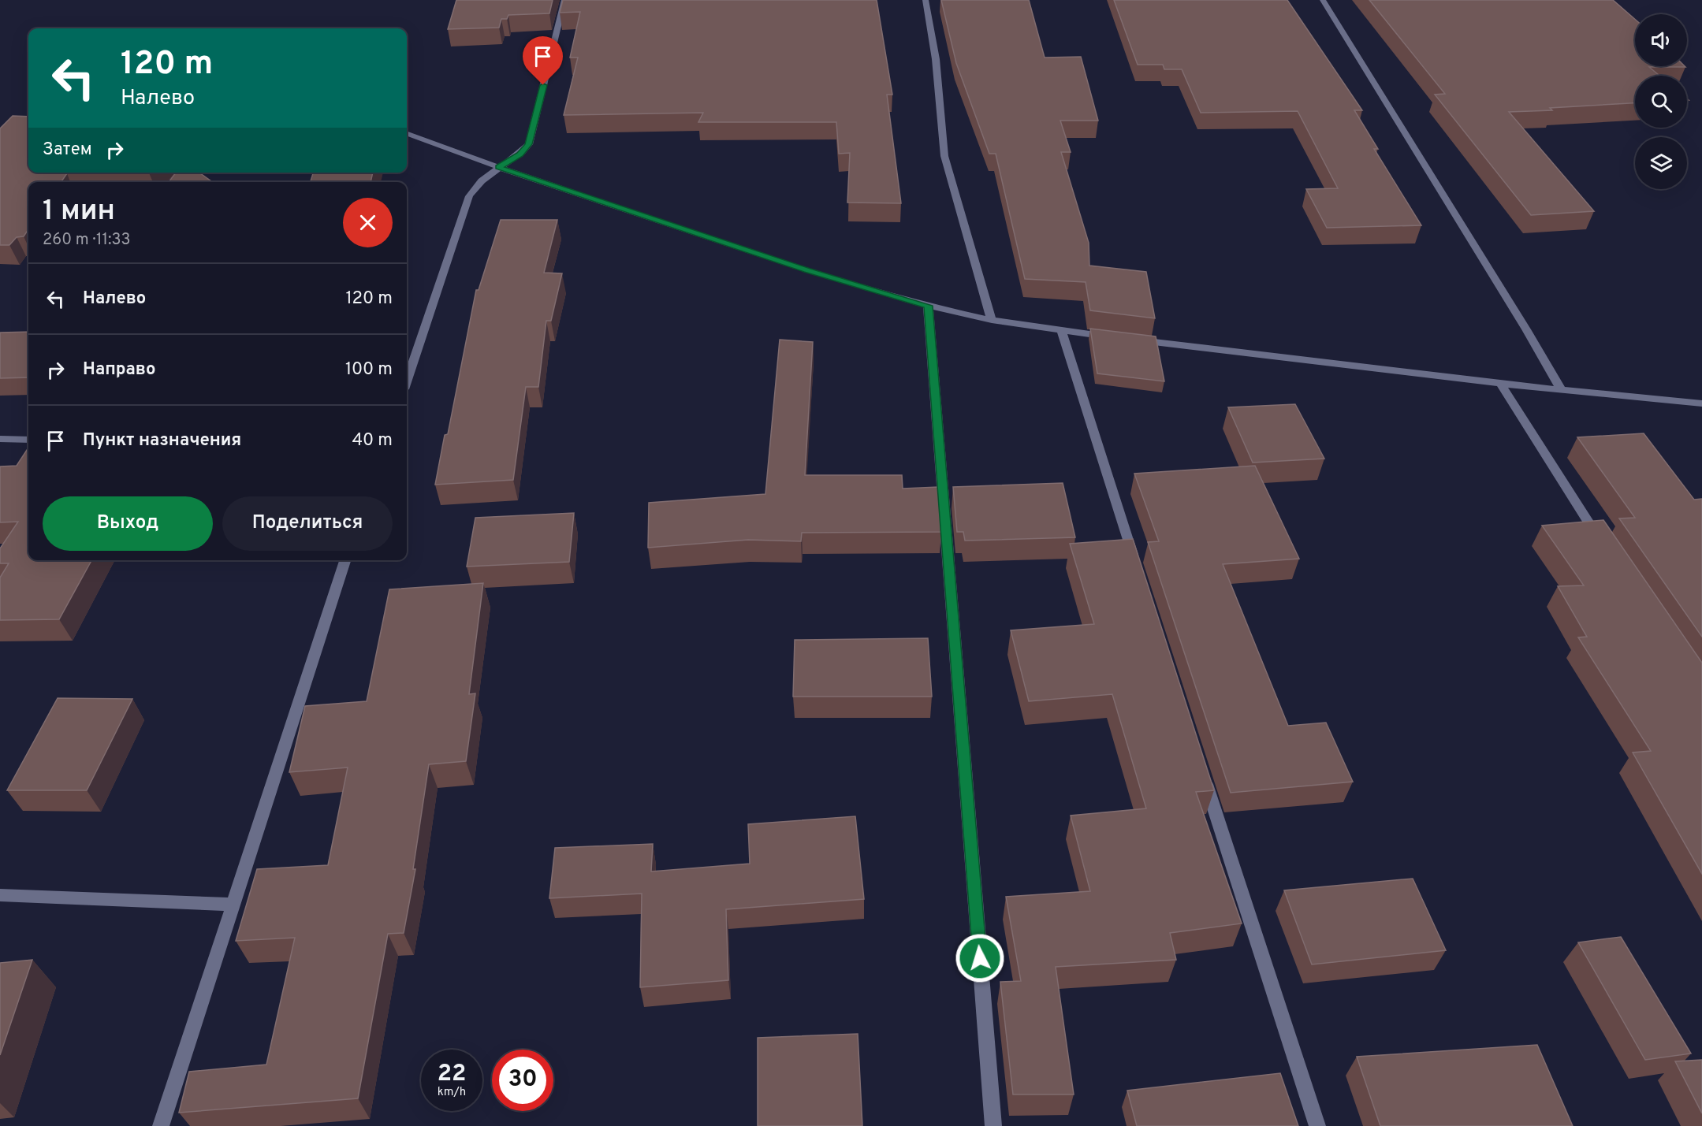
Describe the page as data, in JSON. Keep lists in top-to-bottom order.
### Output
{
  "page": {
    "turn": ["120 m", "Налево"],
    "then": "Затем",
    "heading": ["1 мин", "260 m · 11:33"],
    "list": [
      {
        "name": "Налево",
        "value": "120 m"
      },
      {
        "name": "Направо",
        "value": "100 m"
      },
      {
        "name": "Пункт назначения",
        "value": "40 m"
      }
    ],
    "buttons": ["Выход", "Поделиться"],
    "speed": "22 km/h",
    "limit": "30"
  }
}
